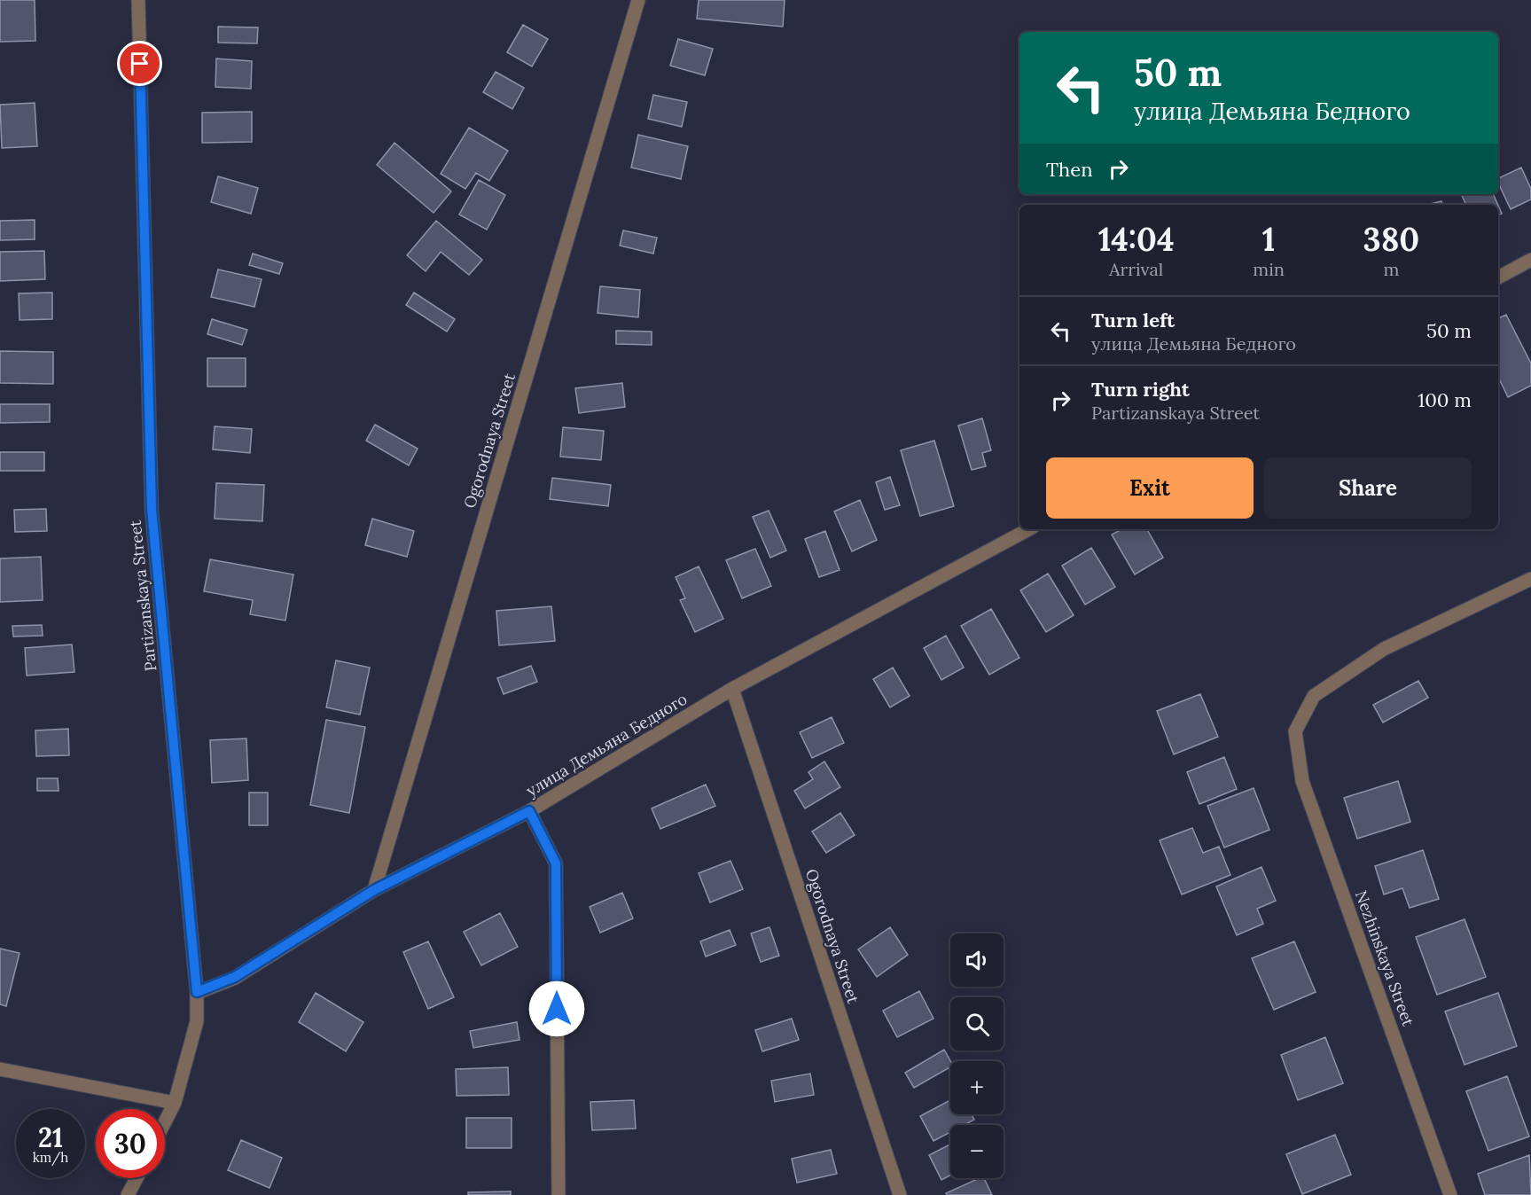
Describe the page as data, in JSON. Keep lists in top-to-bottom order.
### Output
{
  "streets": {
    "street": [
      "Ogorodnaya Street",
      "Partizanskaya Street",
      "улица Демьяна Бедного",
      "Nezhinskaya Street"
    ]
  },
  "crossings": [
    ["Ogorodnaya Street", "улица Демьяна Бедного"],
    ["Partizanskaya Street", "улица Демьяна Бедного"]
  ],
  "page": {
    "turn": ["50 m", "улица Демьяна Бедного"],
    "then": "Then",
    "eta": [
      "14:04",
      "Arrival",
      "1",
      "min",
      "380",
      "m"
    ],
    "list": [
      {
        "name": "Turn left",
        "note": "улица Демьяна Бедного",
        "value": "50 m"
      },
      {
        "name": "Turn right",
        "note": "Partizanskaya Street",
        "value": "100 m"
      }
    ],
    "buttons": ["Exit", "Share"],
    "map_buttons": ["+", "−"],
    "speed": "21 km/h",
    "limit": "30"
  }
}
